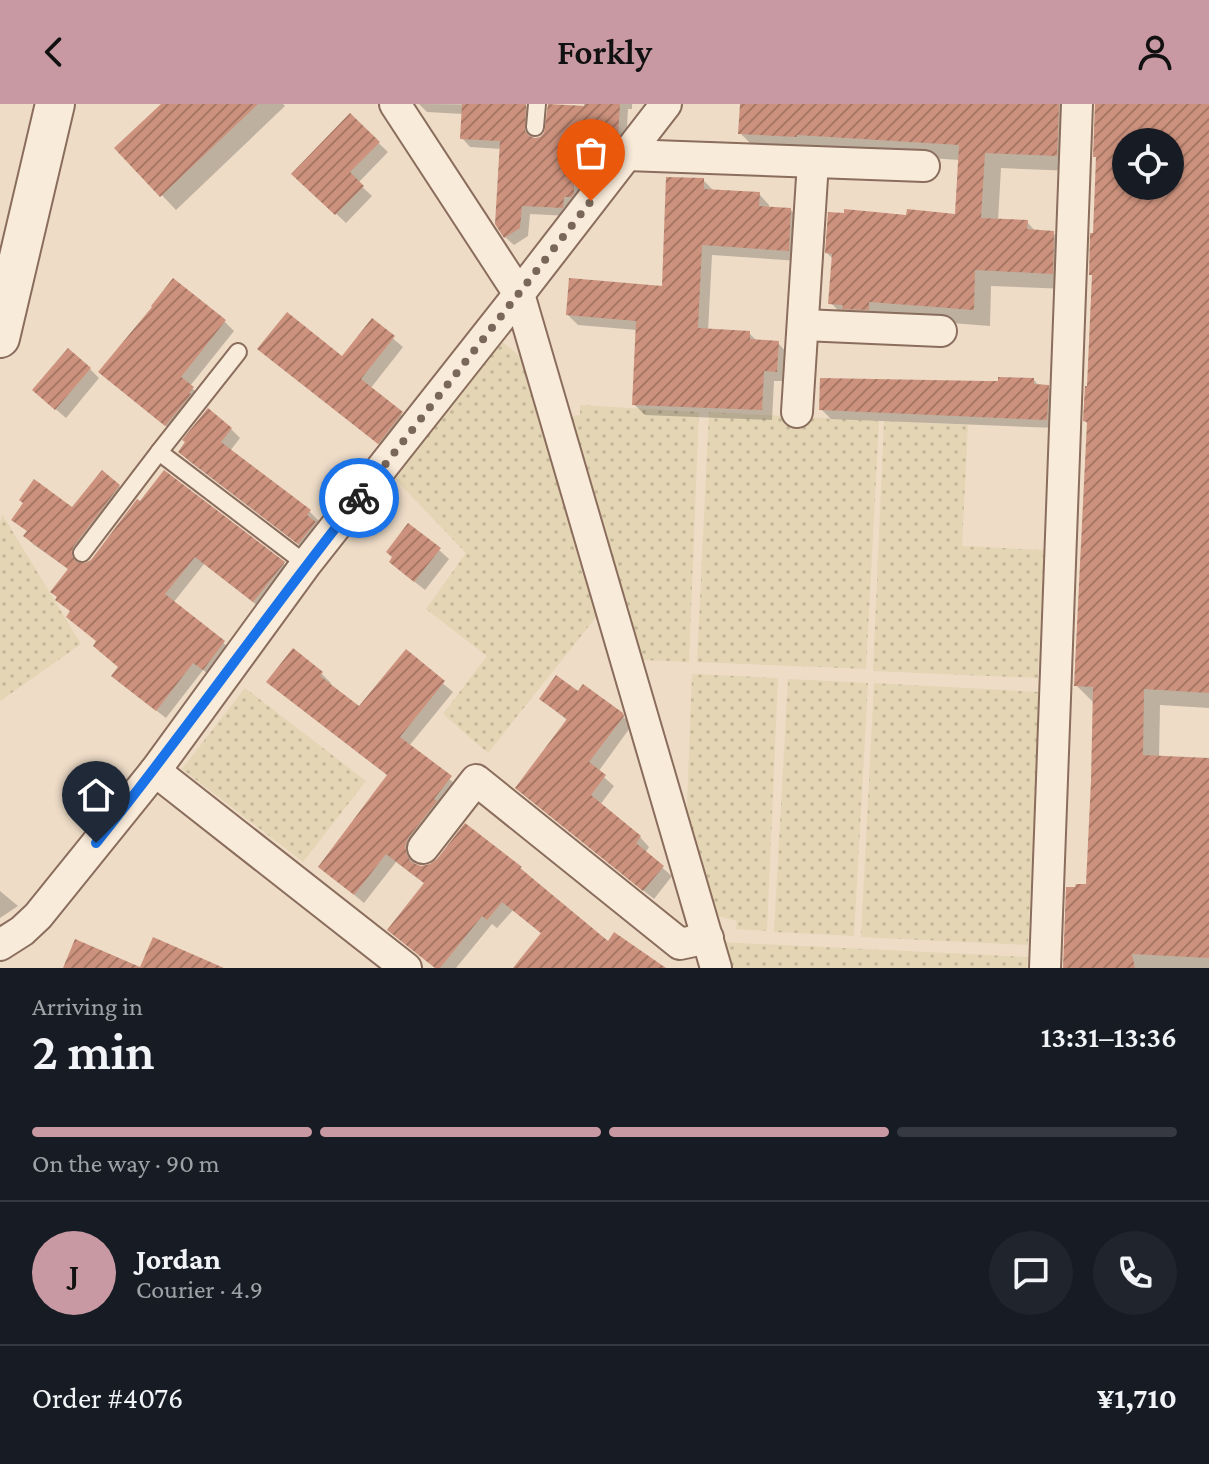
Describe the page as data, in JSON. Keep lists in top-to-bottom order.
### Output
{
  "page": {
    "header": "Forkly",
    "heading": ["2 min", "Arriving in", "13:31–13:36"],
    "panel": [
      "Jordan",
      "Courier · 4.9",
      "Order #4076",
      "¥1,710"
    ],
    "bar": "On the way · 90 m",
    "round": "J"
  }
}
